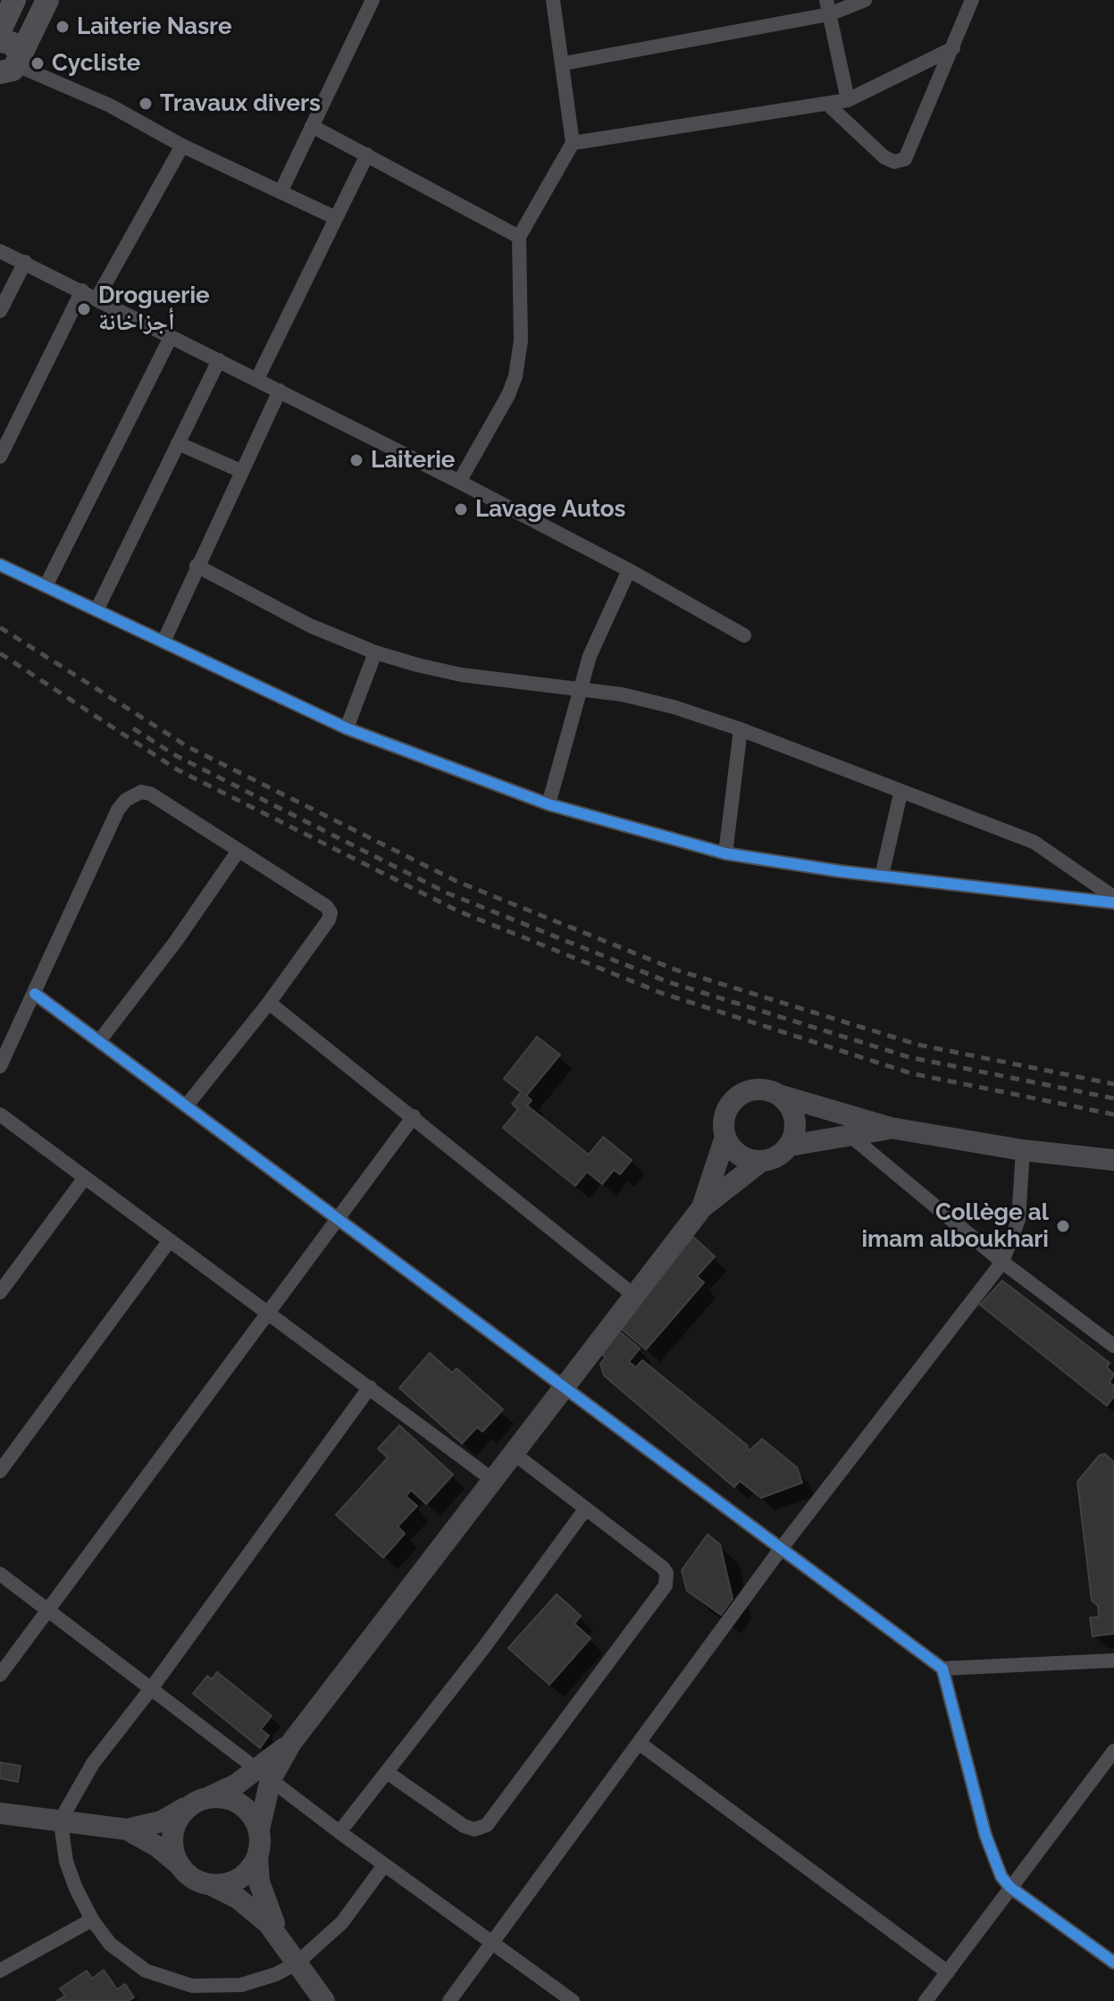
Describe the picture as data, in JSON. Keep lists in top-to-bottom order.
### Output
{
  "places": [
    "Laiterie Nasre",
    "Cycliste",
    "Travaux divers",
    "Droguerie أجزاخانة",
    "Laiterie",
    "Lavage Autos",
    "Collège al imam alboukhari"
  ]
}
